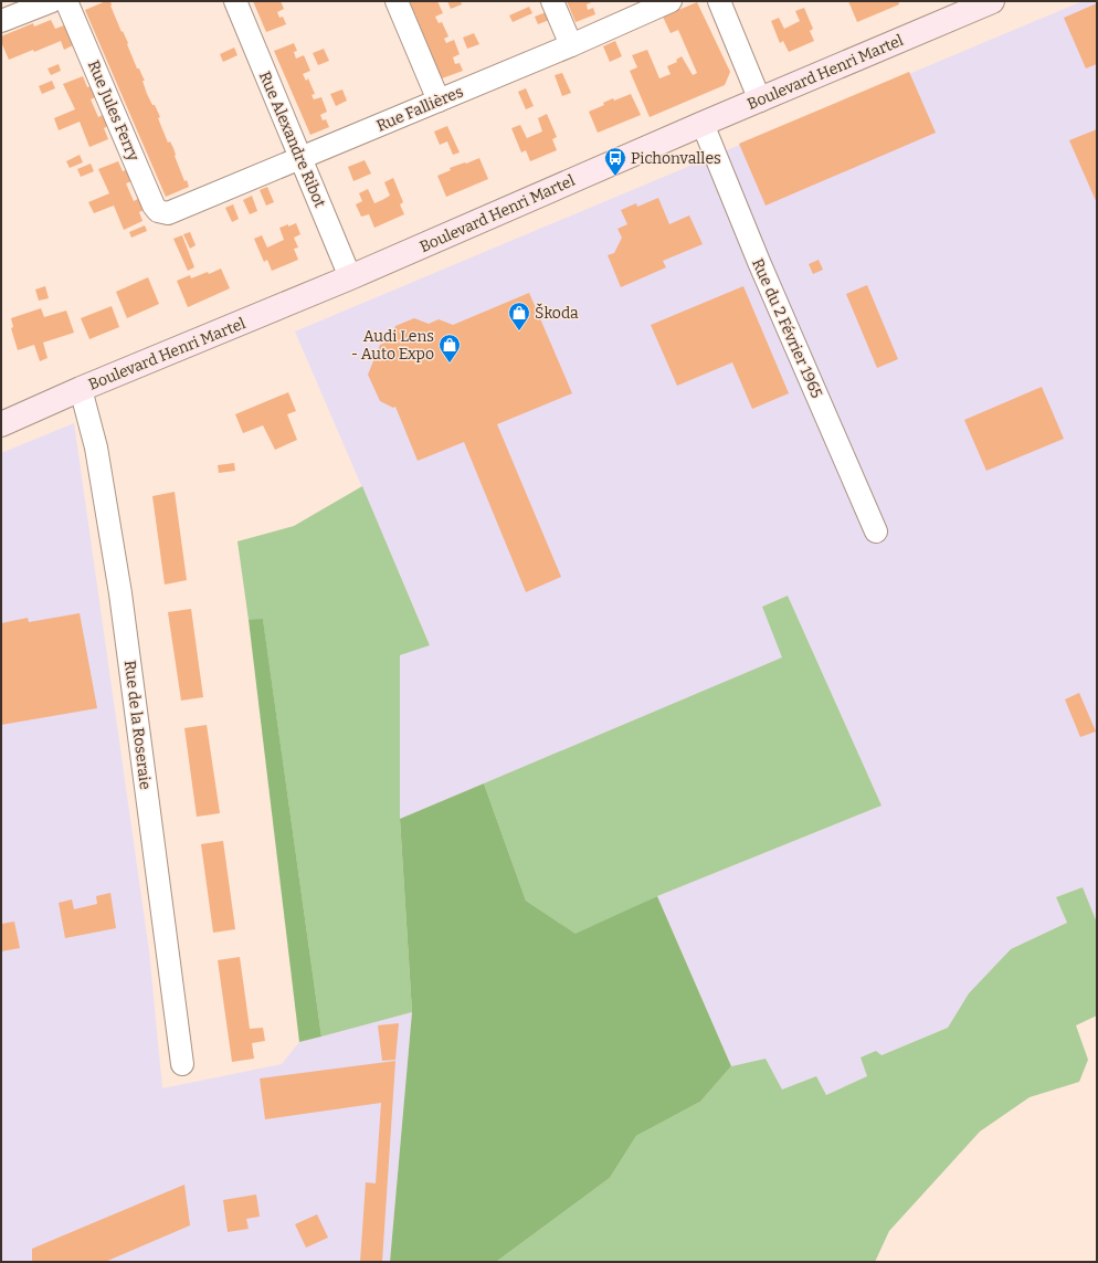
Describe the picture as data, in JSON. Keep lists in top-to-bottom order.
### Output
{
  "streets": {
    "street": [
      "Boulevard Henri Martel",
      "Rue Fallières",
      "Rue Jules Ferry",
      "Rue Alexandre Ribot",
      "Rue du 2 Février 1965",
      "Rue de la Roseraie"
    ]
  },
  "crossings": [
    ["Boulevard Henri Martel", "Rue Alexandre Ribot"],
    ["Boulevard Henri Martel", "Rue du 2 Février 1965"],
    ["Boulevard Henri Martel", "Rue de la Roseraie"],
    ["Rue Fallières", "Rue Jules Ferry"],
    ["Rue Fallières", "Rue Alexandre Ribot"]
  ],
  "places": {
    "bus stop": ["Pichonvalles"],
    "shop": ["Škoda", "Audi Lens - Auto Expo"]
  }
}
